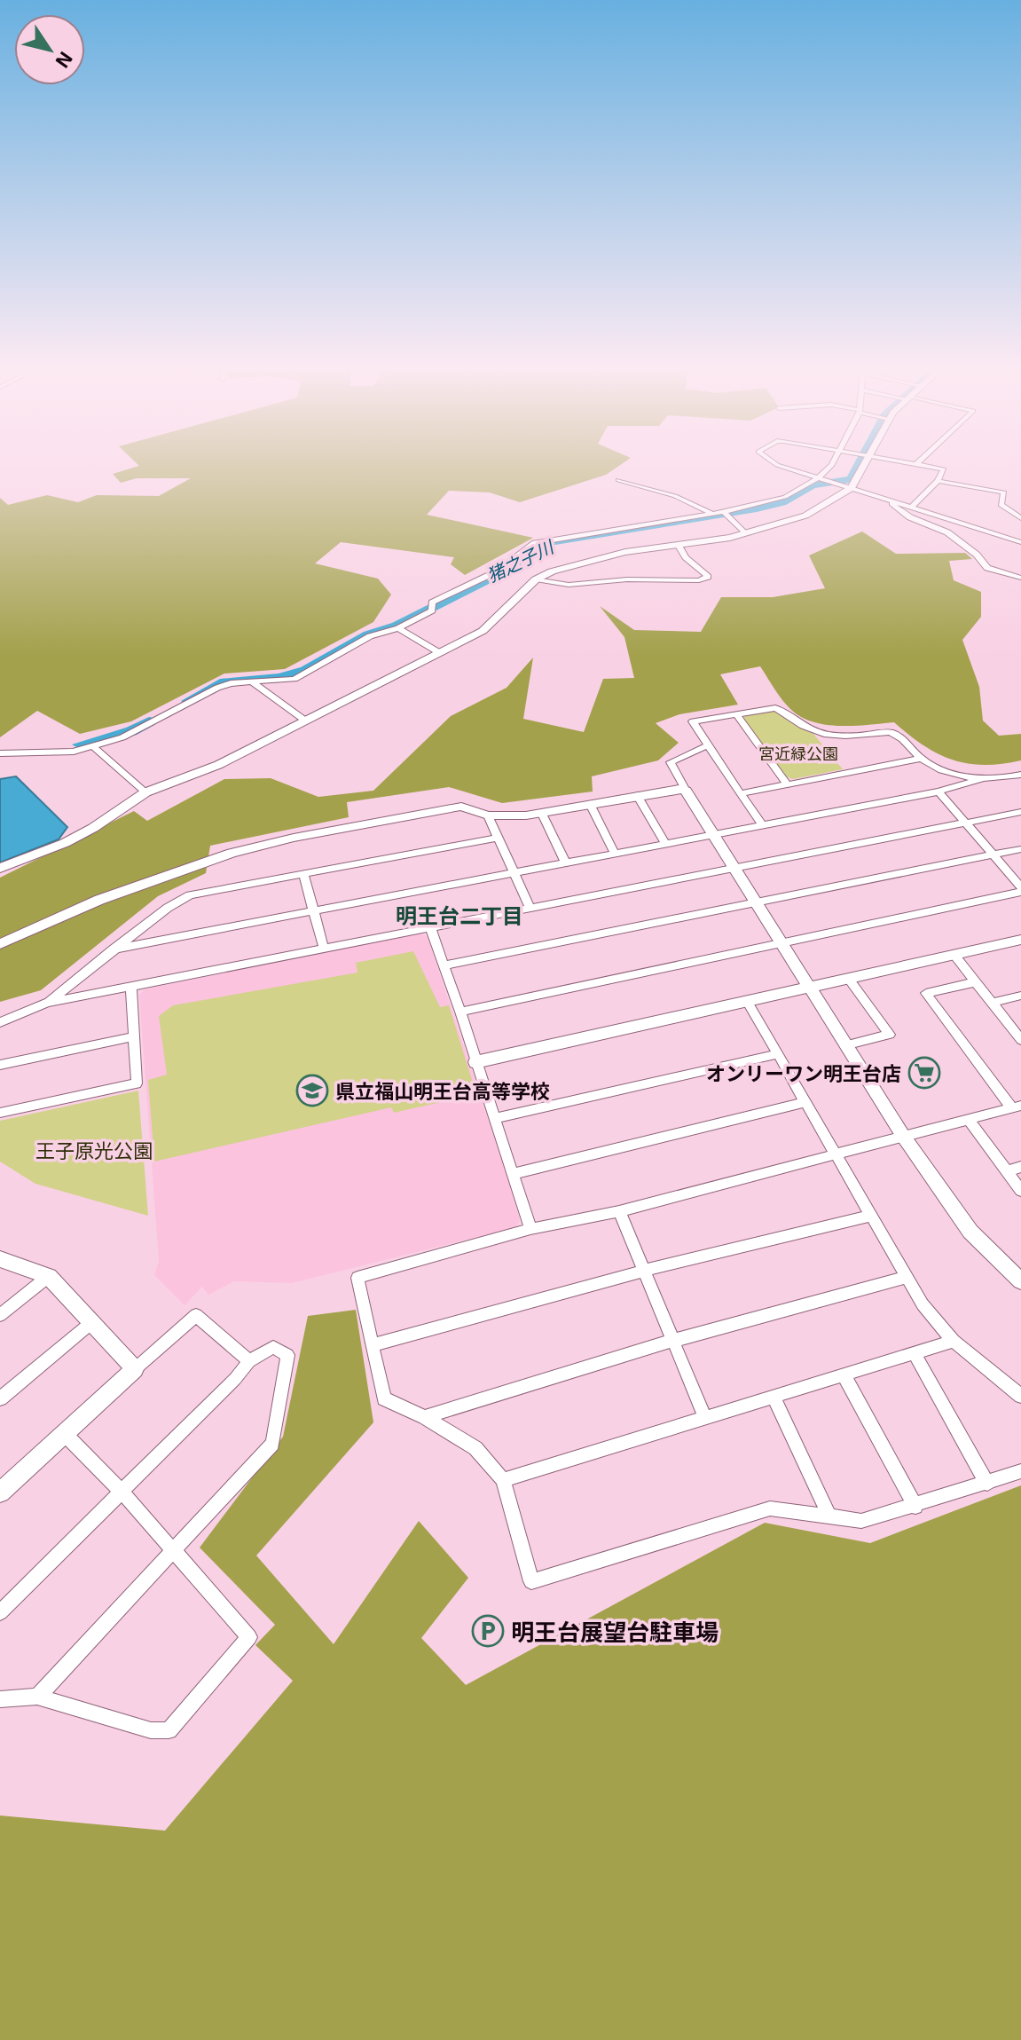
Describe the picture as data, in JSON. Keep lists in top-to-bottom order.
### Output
{
  "districts": ["明王台二丁目"],
  "water": ["猪之子川"],
  "parks": ["宮近緑公園", "王子原光公園"],
  "places": {
    "supermarket": ["オンリーワン明王台店"],
    "school or university": ["県立福山明王台高等学校"],
    "parking": ["明王台展望台駐車場"]
  },
  "north": "bottom right"
}
